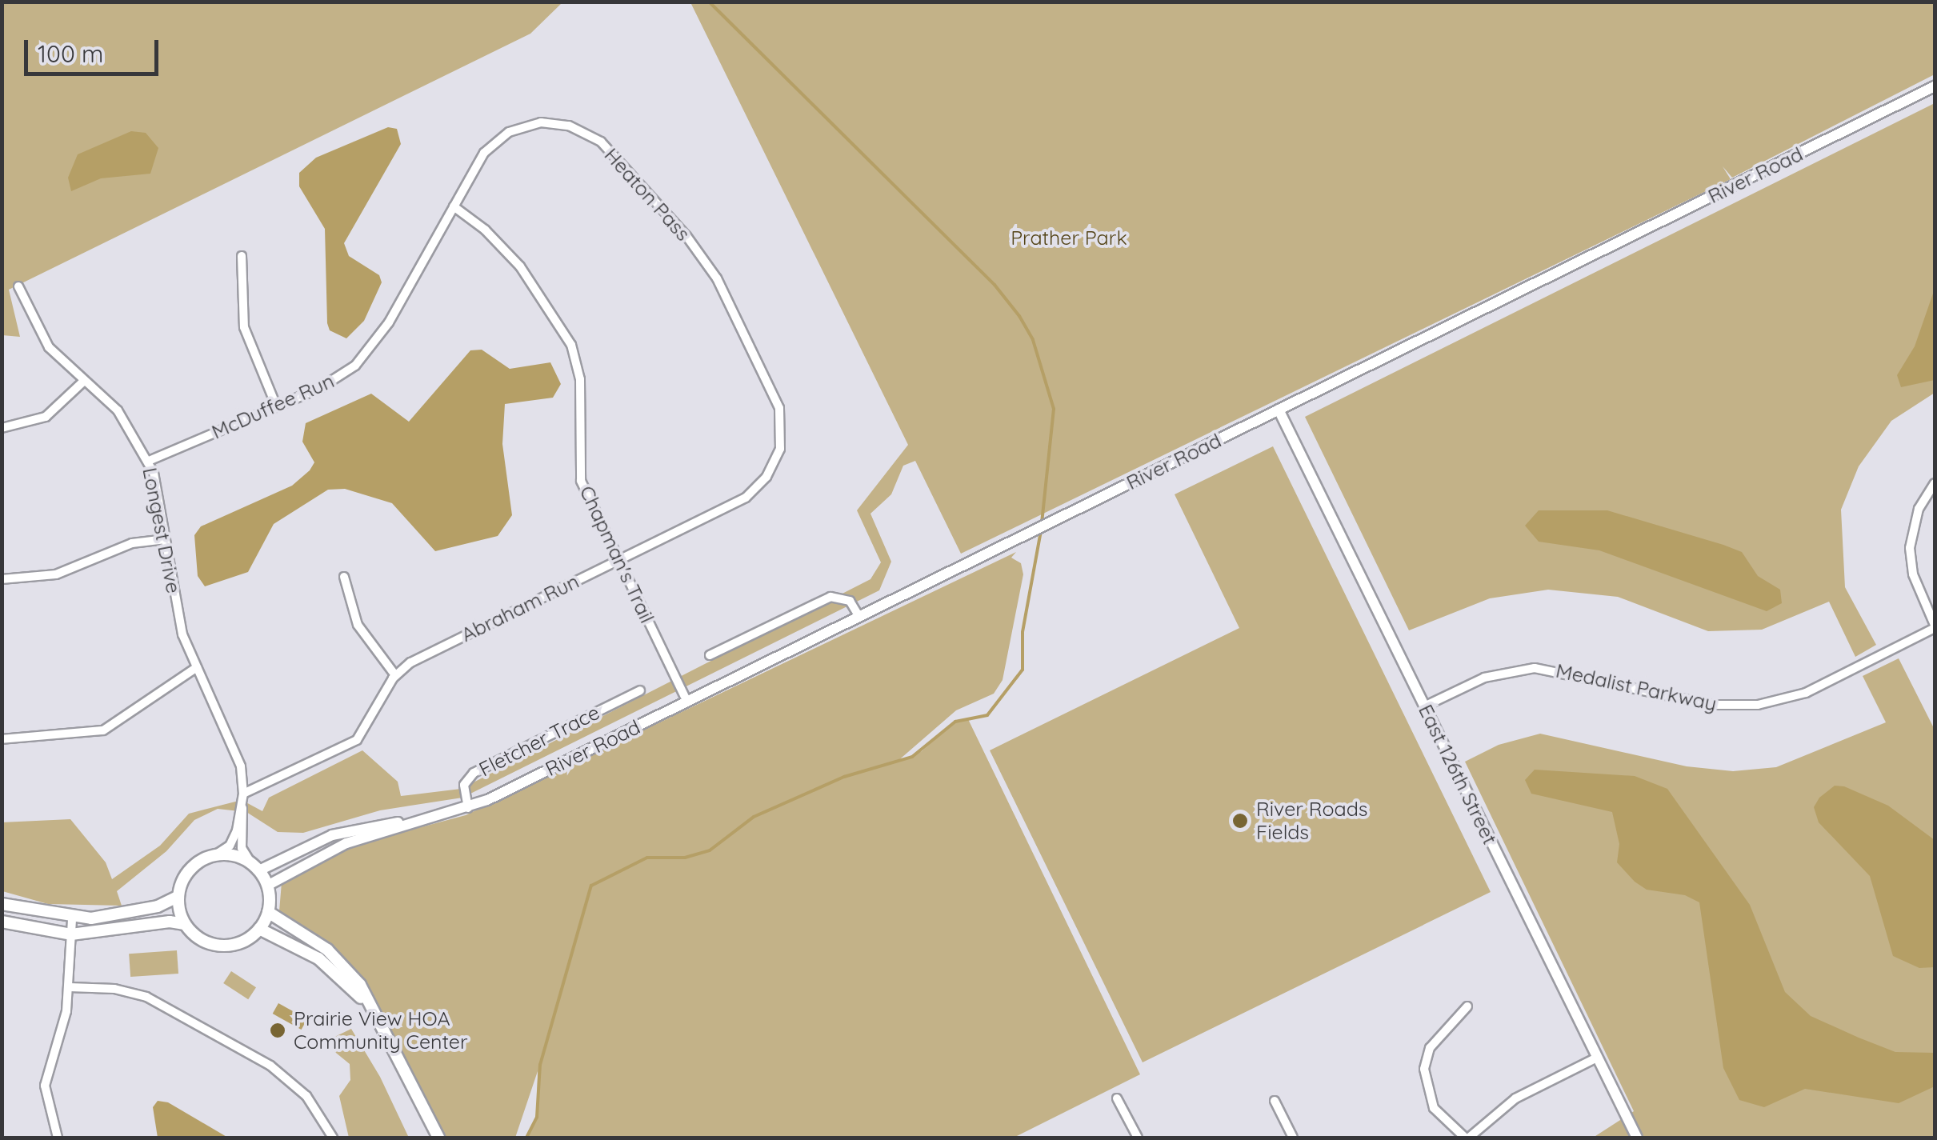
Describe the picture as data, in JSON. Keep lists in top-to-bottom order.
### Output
{
  "streets": {
    "street": [
      "River Road",
      "Heaton Pass",
      "McDuffee Run",
      "Longest Drive",
      "Chapman's Trail",
      "Abraham Run",
      "Medalist Parkway",
      "Fletcher Trace",
      "East 126th Street"
    ]
  },
  "crossings": [
    ["River Road", "Longest Drive"],
    ["River Road", "Chapman's Trail"],
    ["River Road", "Fletcher Trace"],
    ["River Road", "East 126th Street"],
    ["Heaton Pass", "McDuffee Run"],
    ["Heaton Pass", "Chapman's Trail"],
    ["Heaton Pass", "Abraham Run"],
    ["McDuffee Run", "Longest Drive"],
    ["McDuffee Run", "Chapman's Trail"],
    ["Longest Drive", "Abraham Run"],
    ["Chapman's Trail", "Abraham Run"],
    ["Medalist Parkway", "East 126th Street"]
  ],
  "parks": ["Prather Park"],
  "places": ["River Roads Fields", "Prairie View HOA Community Center"],
  "scale_bar": "100 m"
}
